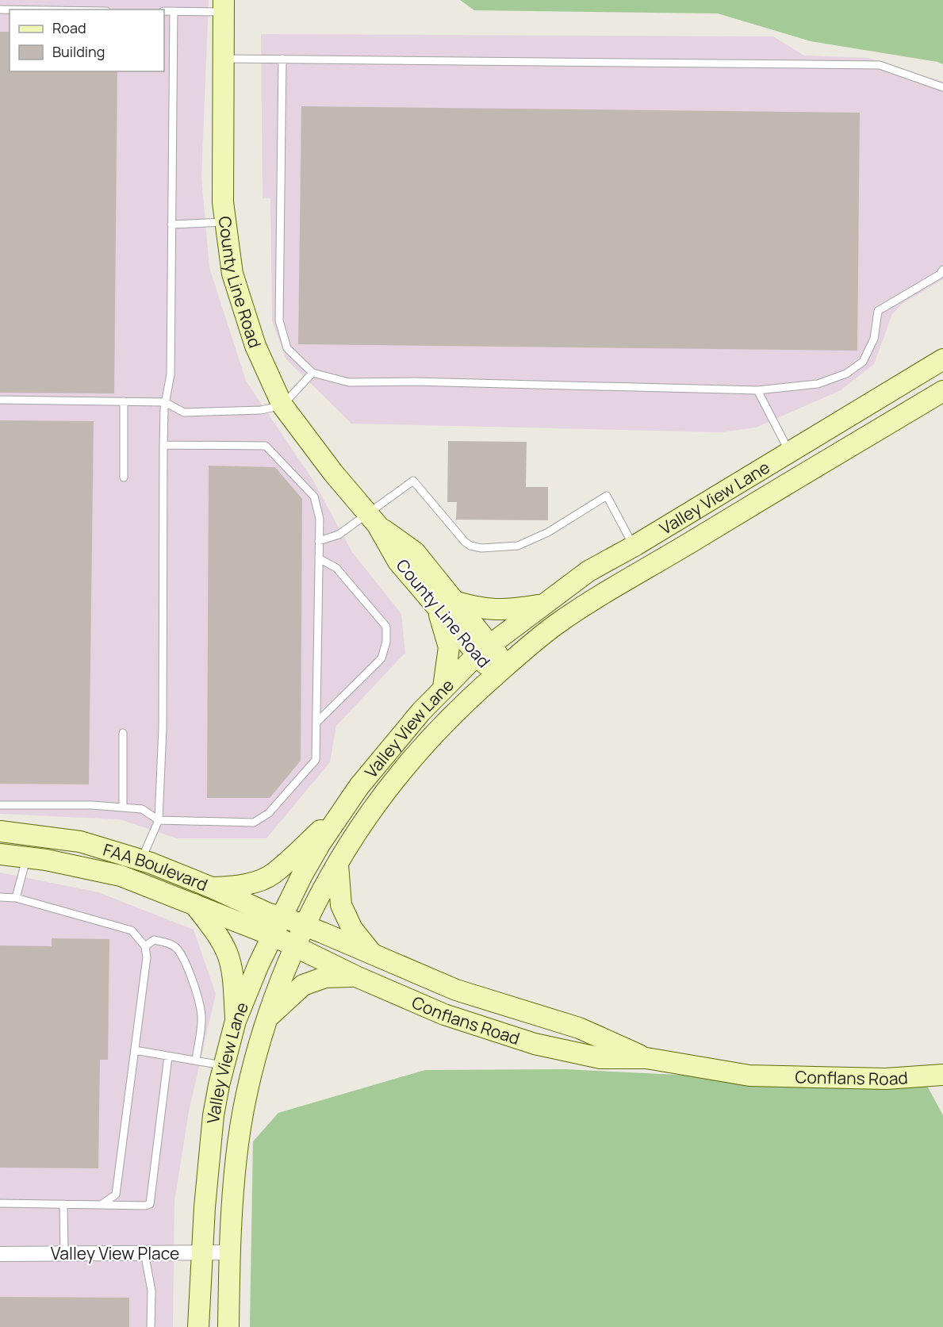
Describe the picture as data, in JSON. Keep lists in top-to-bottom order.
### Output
{
  "streets": {
    "main road": [
      "County Line Road",
      "Valley View Lane",
      "FAA Boulevard",
      "Conflans Road"
    ],
    "street": ["Valley View Place"]
  },
  "crossings": [
    ["County Line Road", "Valley View Lane"],
    ["Valley View Lane", "FAA Boulevard"],
    ["Valley View Lane", "Conflans Road"],
    ["Valley View Lane", "Valley View Place"],
    ["FAA Boulevard", "Conflans Road"]
  ],
  "legend": ["Road", "Building"]
}
